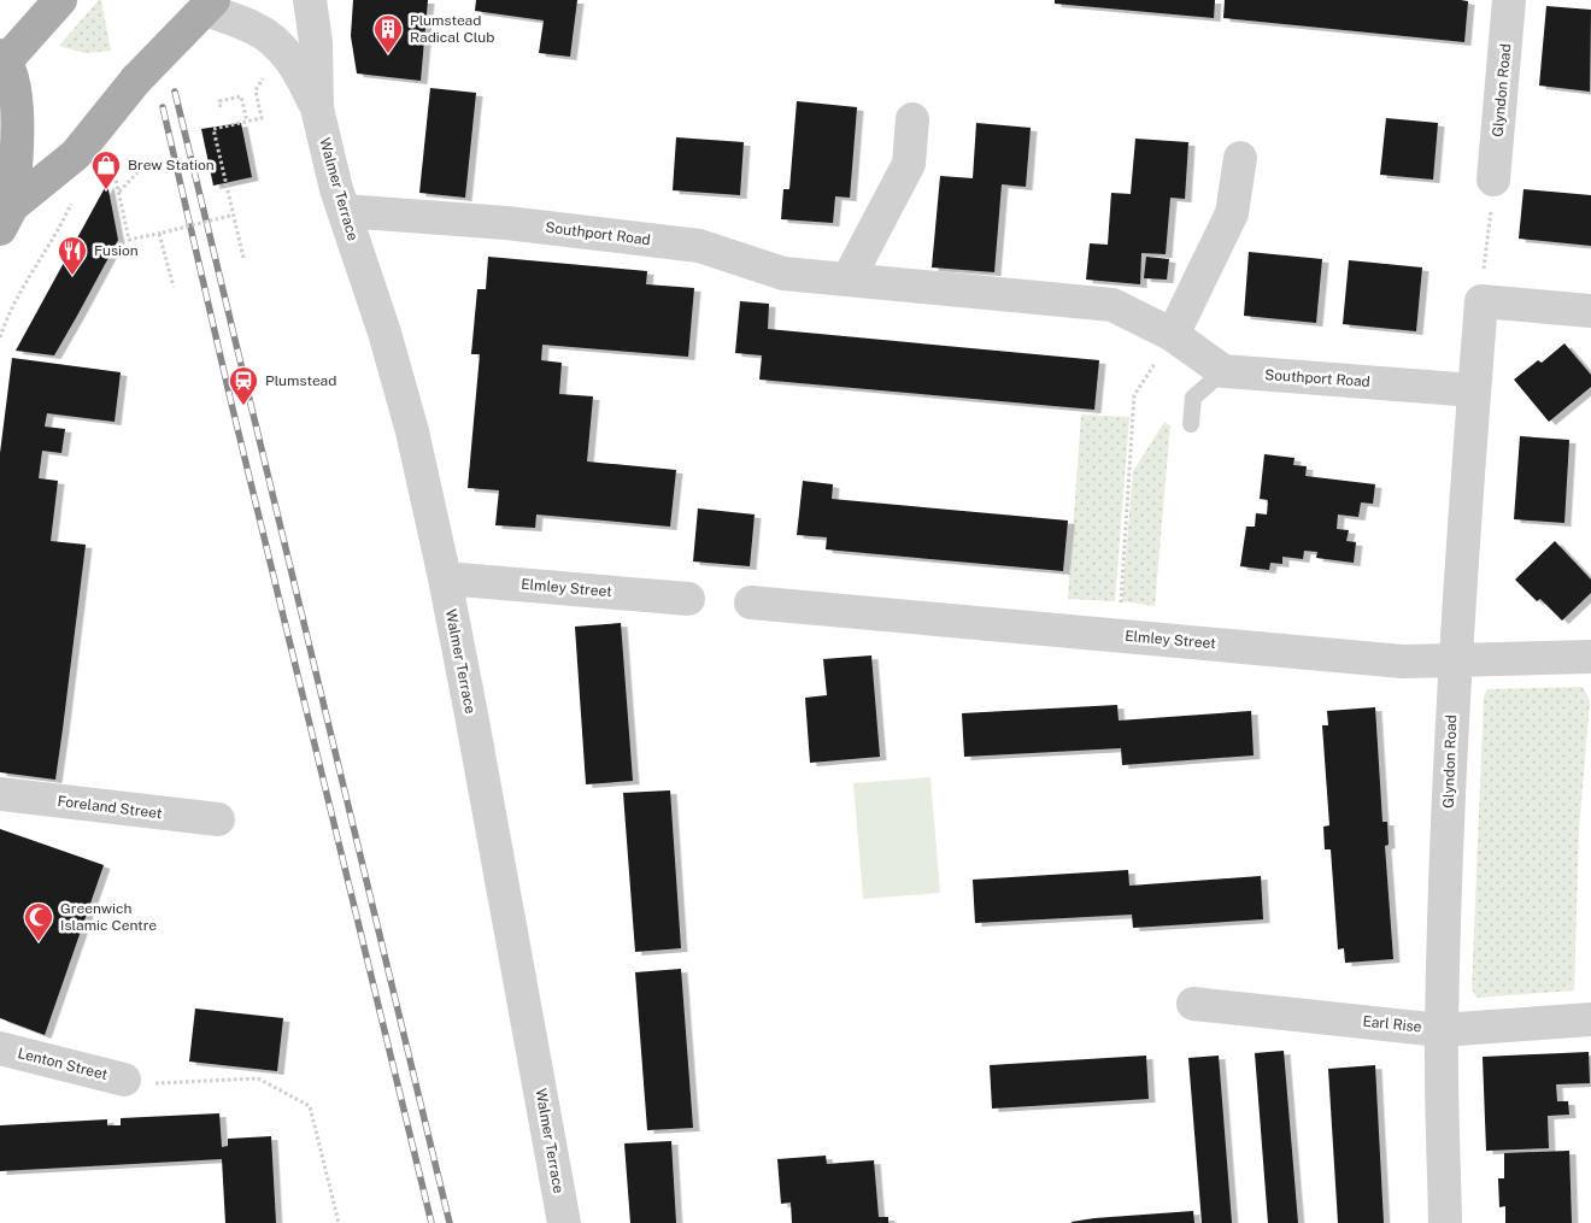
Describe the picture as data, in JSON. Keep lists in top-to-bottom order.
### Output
{
  "streets": {
    "street": [
      "Glyndon Road",
      "Walmer Terrace",
      "Southport Road",
      "Elmley Street",
      "Foreland Street",
      "Earl Rise",
      "Lenton Street"
    ]
  },
  "crossings": [
    ["Glyndon Road", "Southport Road"],
    ["Glyndon Road", "Elmley Street"],
    ["Glyndon Road", "Earl Rise"],
    ["Walmer Terrace", "Southport Road"],
    ["Walmer Terrace", "Elmley Street"]
  ],
  "places": {
    "building": ["Plumstead Radical Club"],
    "shop": ["Brew Station"],
    "restaurant": ["Fusion"],
    "station": ["Plumstead"],
    "mosque": ["Greenwich Islamic Centre"]
  }
}
